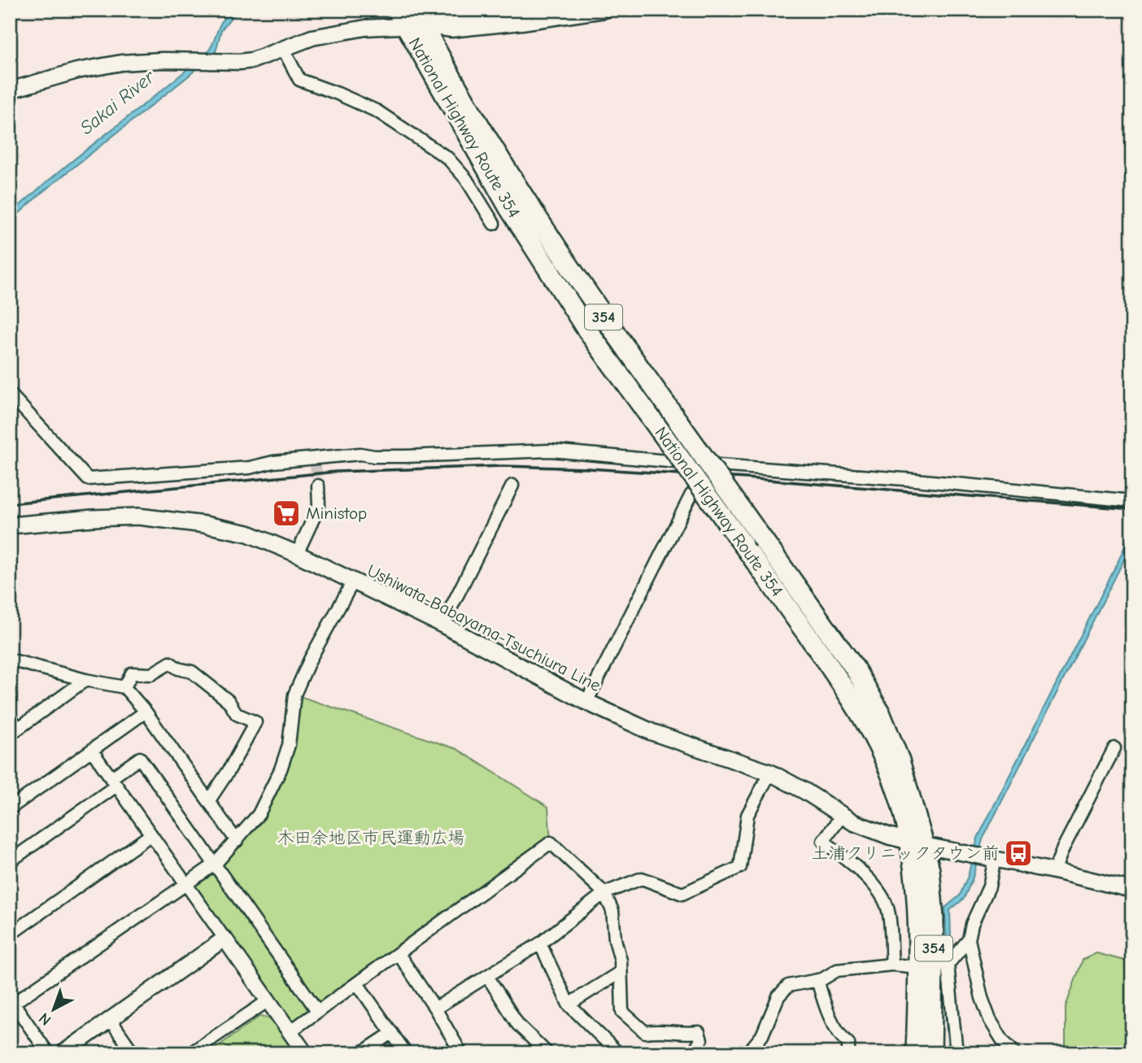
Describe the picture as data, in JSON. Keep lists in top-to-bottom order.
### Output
{
  "streets": {
    "highway": ["National Highway Route 354", "354"],
    "main road": ["Ushiwata-Babayama-Tsuchiura Line"]
  },
  "crossings": [
    ["National Highway Route 354", "Ushiwata-Babayama-Tsuchiura Line"]
  ],
  "water": ["Sakai River"],
  "parks": ["木田余地区市民運動広場"],
  "places": {
    "supermarket": ["Ministop"],
    "bus stop": ["土浦クリニックタウン前"]
  },
  "north": "bottom left"
}
